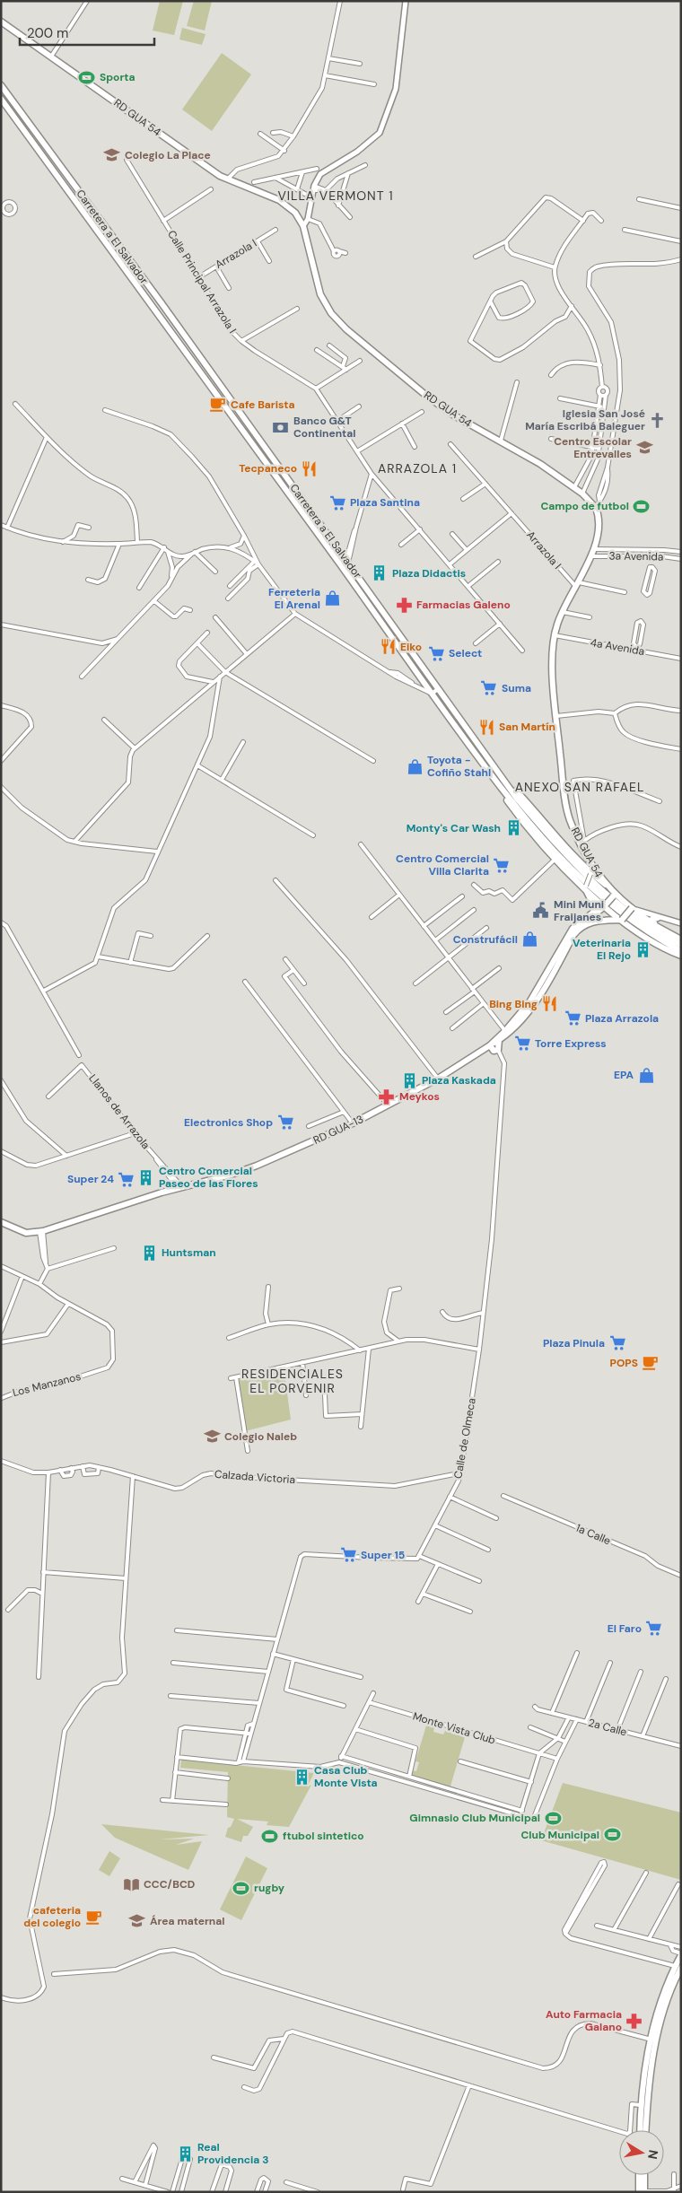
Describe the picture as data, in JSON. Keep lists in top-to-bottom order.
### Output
{
  "streets": {
    "main road": ["RD GUA 54", "Carretera a El Salvador", "RD GUA-13"],
    "street": [
      "Arrazola I",
      "Calle Principal Arrazola I",
      "3a Avenida",
      "4a Avenida",
      "Llanos de Arrazola",
      "Los Manzanos",
      "Calle de Olmeca",
      "Calzada Victoria",
      "1a Calle",
      "2a Calle",
      "Monte Vista Club"
    ]
  },
  "crossings": [
    ["RD GUA 54", "Arrazola I"],
    ["RD GUA 54", "3a Avenida"],
    ["RD GUA 54", "4a Avenida"],
    ["RD GUA 54", "RD GUA-13"],
    ["Arrazola I", "Calle Principal Arrazola I"],
    ["Llanos de Arrazola", "RD GUA-13"],
    ["RD GUA-13", "Calle de Olmeca"],
    ["Calle de Olmeca", "Calzada Victoria"]
  ],
  "districts": [
    "VILLA VERMONT 1",
    "ARRAZOLA 1",
    "ANEXO SAN RAFAEL",
    "RESIDENCIALES EL PORVENIR"
  ],
  "places": {
    "sports": [
      "Sporta",
      "Campo de futbol",
      "Gimnasio Club Municipal",
      "Club Municipal",
      "ftubol sintetico",
      "rugby"
    ],
    "school or university": [
      "Colegio La Place",
      "Centro Escolar Entrevalles",
      "Colegio Naleb",
      "Área maternal"
    ],
    "cafe": ["Cafe Barista", "POPS", "cafeteria del colegio"],
    "church": ["Iglesia San José María Escribá Baleguer"],
    "bank": ["Banco G&T Continental"],
    "restaurant": [
      "Tecpaneco",
      "Eiko",
      "San Martín",
      "Bing Bing"
    ],
    "supermarket": [
      "Plaza Santina",
      "Select",
      "Suma",
      "Centro Comercial Villa Clarita",
      "Plaza Arrazola",
      "Torre Express",
      "Electronics Shop",
      "Super 24",
      "Plaza Pinula",
      "Super 15",
      "El Faro"
    ],
    "building": [
      "Plaza Didactis",
      "Monty's Car Wash",
      "Veterinaria El Rejo",
      "Plaza Kaskada",
      "Centro Comercial Paseo de las Flores",
      "Huntsman",
      "Casa Club Monte Vista",
      "Real Providencia 3"
    ],
    "shop": [
      "Ferreteria El Arenal",
      "Toyota - Cofiño Stahl",
      "Construfácil",
      "EPA"
    ],
    "pharmacy": ["Farmacias Galeno", "Meykos", "Auto Farmacia Galano"],
    "public building": ["Mini Muni Fraijanes"],
    "library": ["CCC/BCD"]
  },
  "scale_bar": "200 m",
  "north": "right"
}
